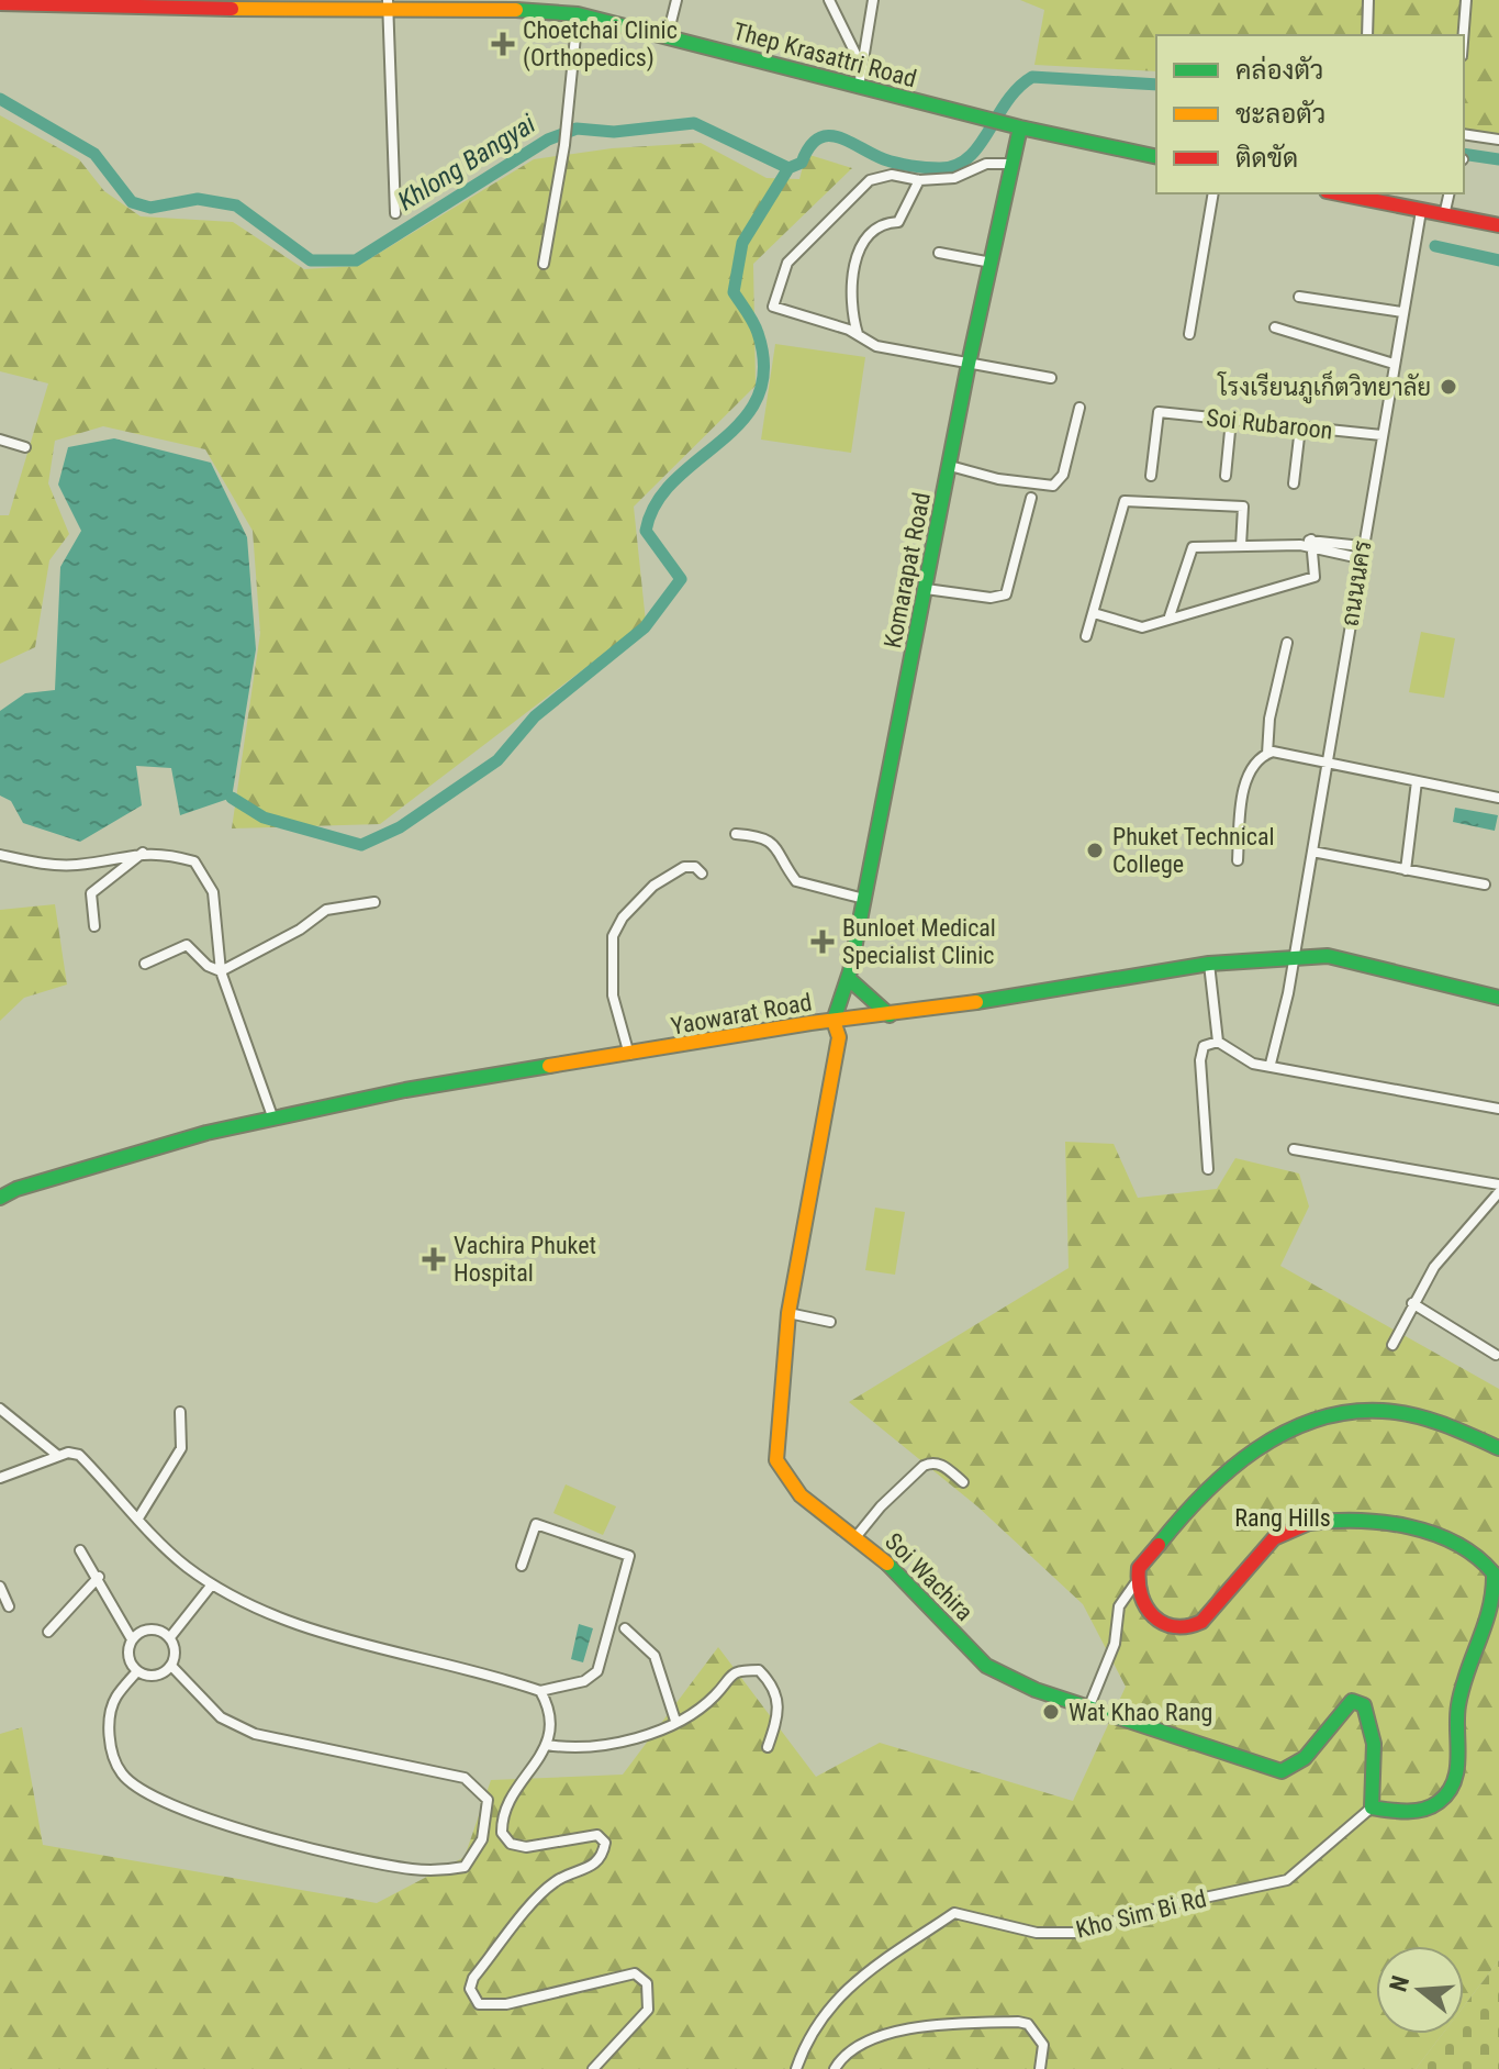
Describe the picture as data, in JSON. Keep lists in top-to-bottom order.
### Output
{
  "streets": {
    "street": [
      "Thep Krasattri Road",
      "Soi Rubaroon",
      "Komarapat Road",
      "ถนนนคร",
      "Yaowarat Road",
      "Soi Wachira",
      "Kho Sim Bi Rd"
    ]
  },
  "crossings": [
    ["Thep Krasattri Road", "Komarapat Road"],
    ["Soi Rubaroon", "ถนนนคร"],
    ["Komarapat Road", "Yaowarat Road"],
    ["Komarapat Road", "Soi Wachira"],
    ["ถนนนคร", "Yaowarat Road"],
    ["Yaowarat Road", "Soi Wachira"],
    ["Soi Wachira", "Kho Sim Bi Rd"]
  ],
  "water": ["Khlong Bangyai"],
  "parks": ["Rang Hills"],
  "places": {
    "health": ["Choetchai Clinic (Orthopedics)", "Bunloet Medical Specialist Clinic", "Vachira Phuket Hospital"],
    "other": ["โรงเรียนภูเก็ตวิทยาลัย", "Phuket Technical College", "Wat Khao Rang"]
  },
  "legend": ["คล่องตัว", "ชะลอตัว", "ติดขัด"],
  "north": "left"
}
